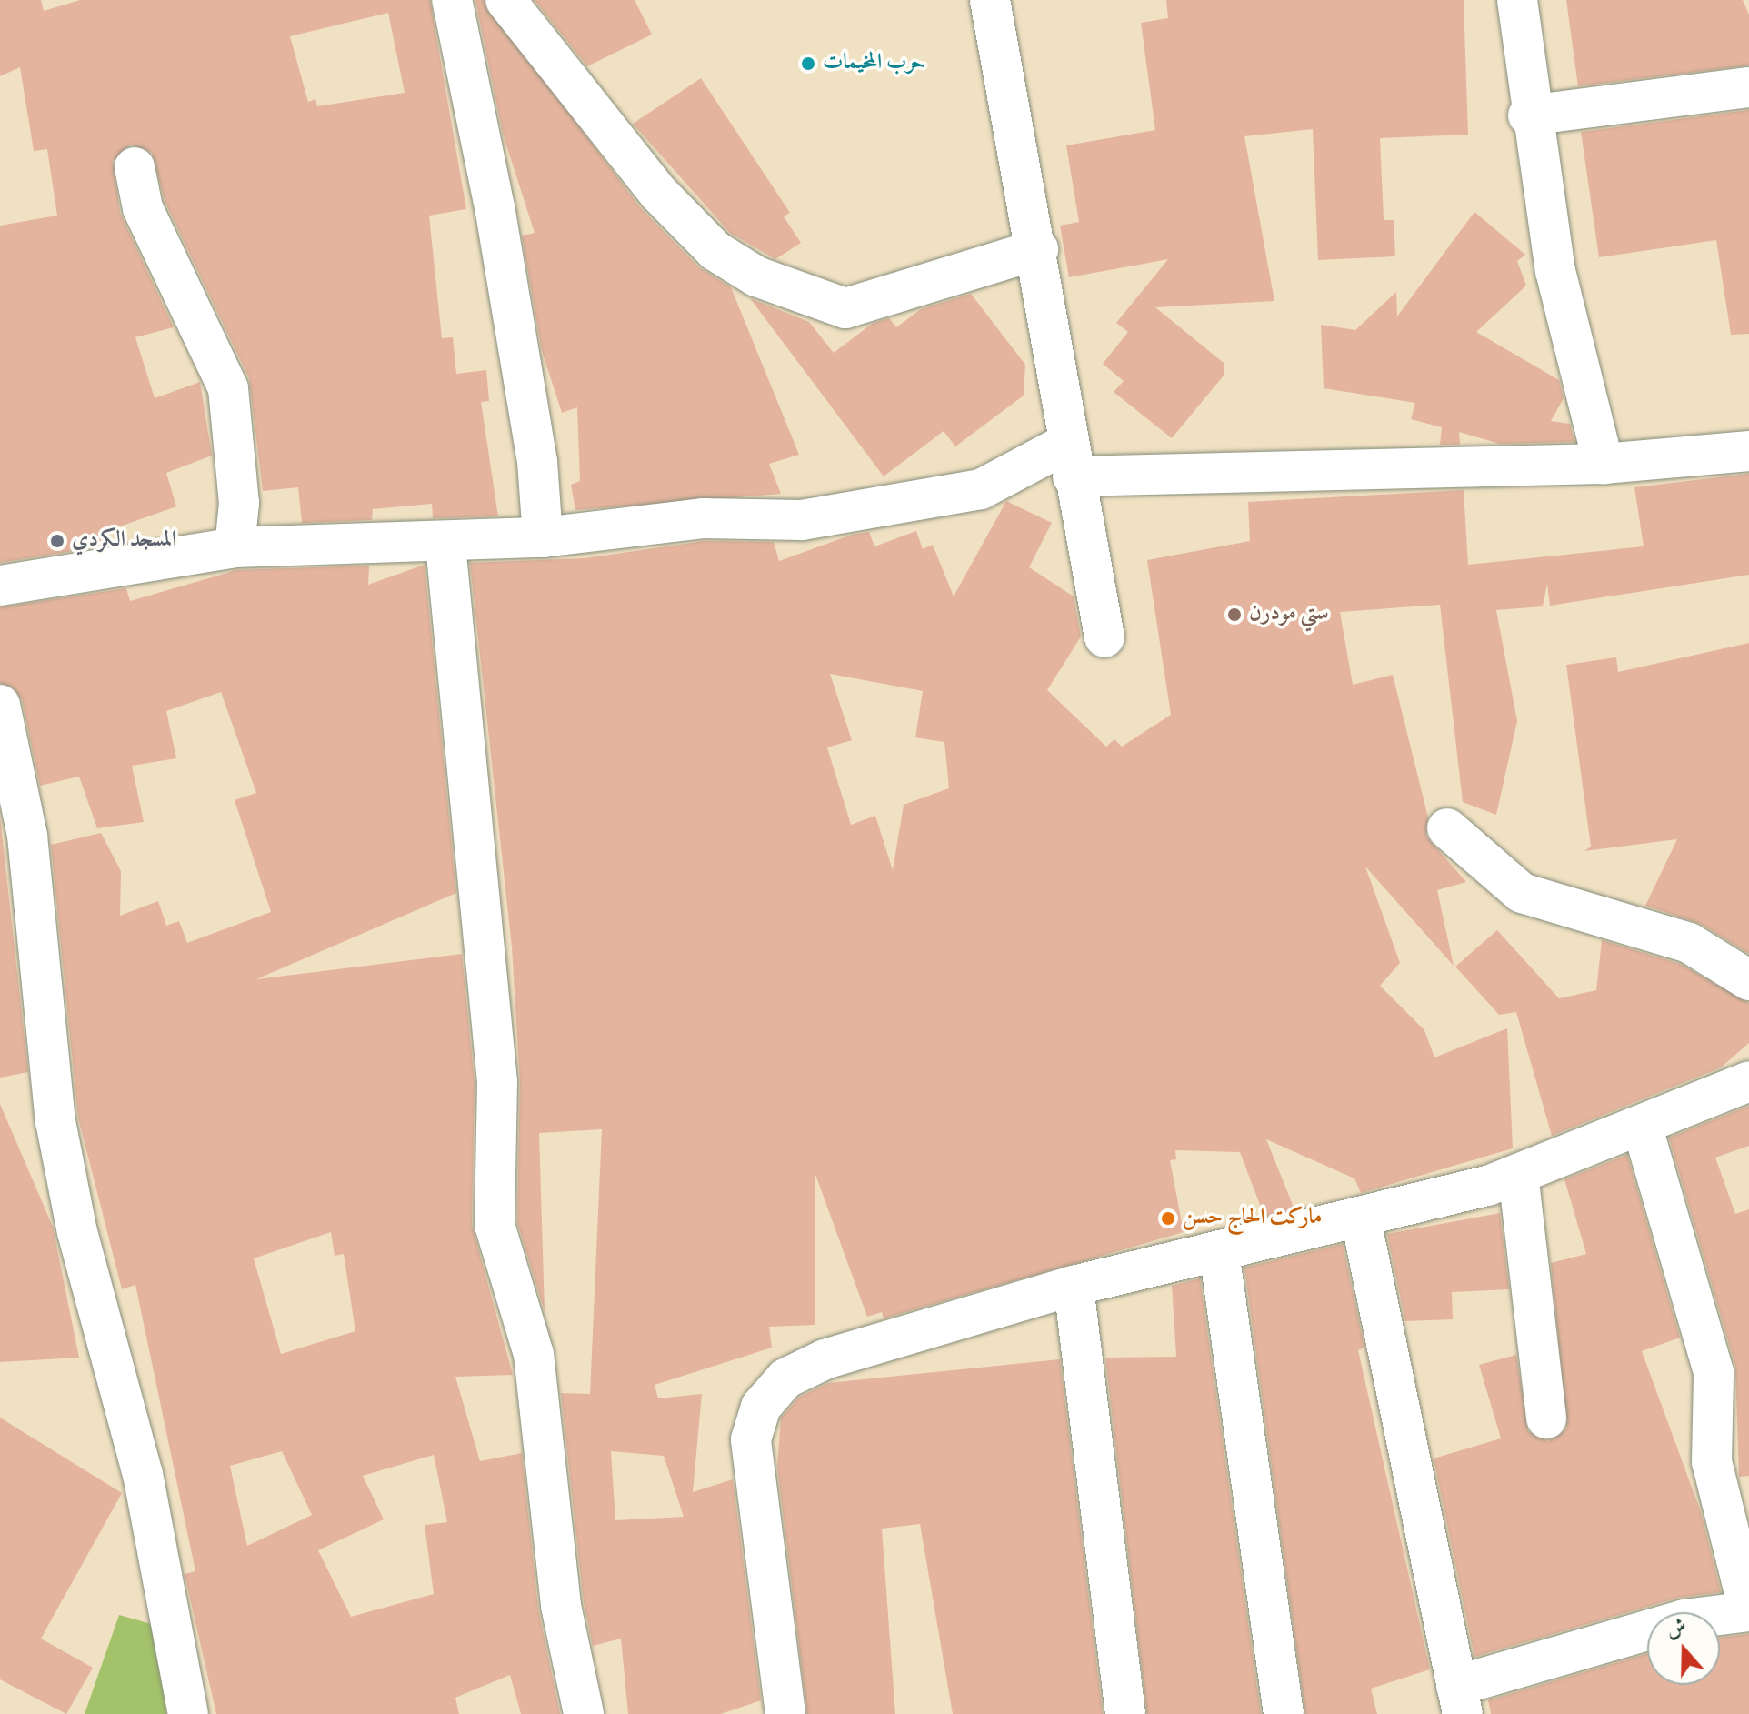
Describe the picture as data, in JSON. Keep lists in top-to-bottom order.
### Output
{
  "places": [
    "حرب المخيمات",
    "المسجد الكردي",
    "ستي مودرن",
    "ماركت الحاج حسن"
  ],
  "north": "top"
}
